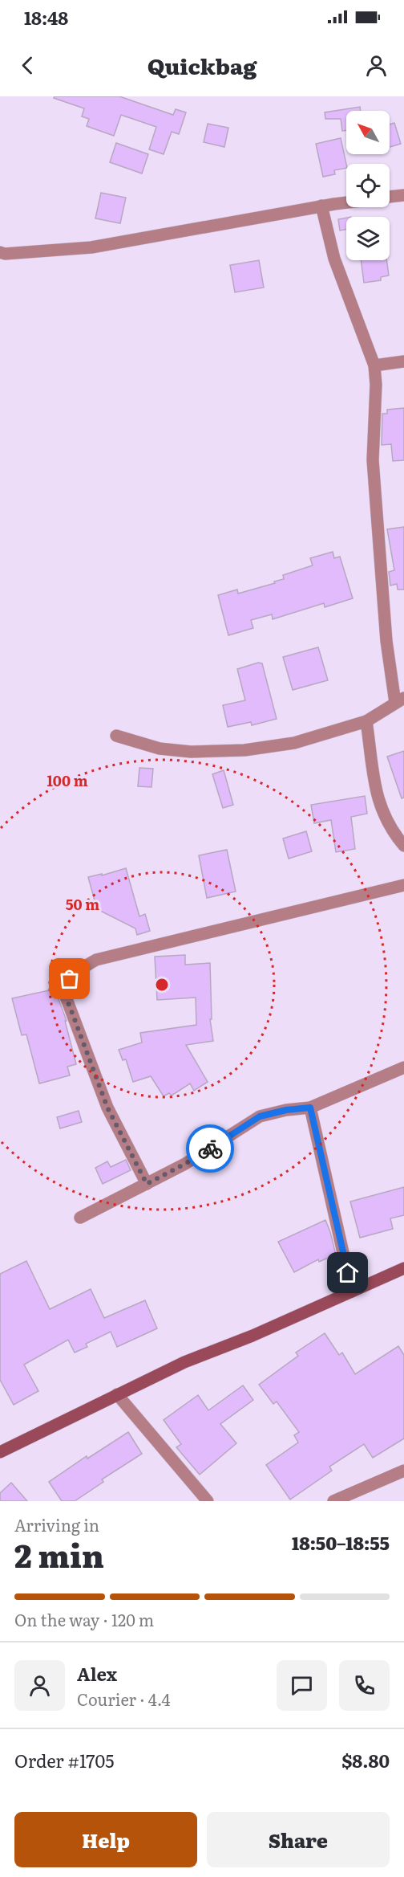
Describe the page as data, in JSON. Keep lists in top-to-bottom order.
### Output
{
  "north": "top left",
  "page": {
    "status": "18:48",
    "header": "Quickbag",
    "heading": ["2 min", "Arriving in", "18:50–18:55"],
    "panel": [
      "Alex",
      "Courier · 4.4",
      "Order #1705",
      "$8.80"
    ],
    "bar": "On the way · 120 m",
    "buttons": ["Help", "Share"]
  },
  "rings": ["100 m", "50 m"]
}
